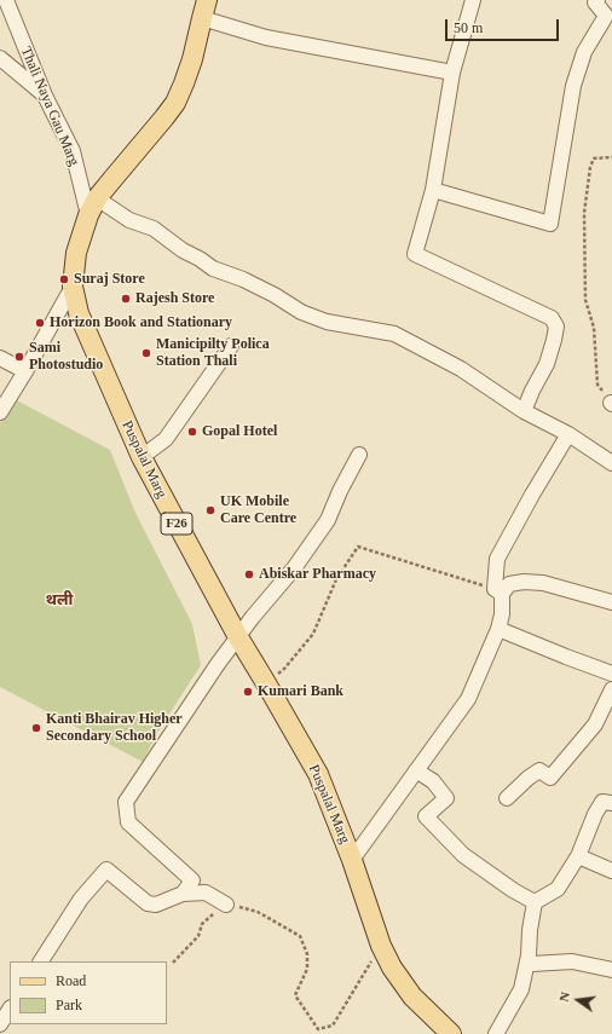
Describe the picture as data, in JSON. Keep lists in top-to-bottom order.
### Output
{
  "streets": {
    "main road": ["Puspalal Marg", "F26"],
    "street": ["Thali Naya Gau Marg"]
  },
  "crossings": [
    ["Thali Naya Gau Marg", "Puspalal Marg"]
  ],
  "districts": ["थली"],
  "places": [
    "Suraj Store",
    "Rajesh Store",
    "Horizon Book and Stationary",
    "Manicipilty Polica Station Thali",
    "Sami Photostudio",
    "Gopal Hotel",
    "UK Mobile Care Centre",
    "Abiskar Pharmacy",
    "Kumari Bank",
    "Kanti Bhairav Higher Secondary School"
  ],
  "legend": ["Road", "Park"],
  "scale_bar": "50 m",
  "north": "left"
}
